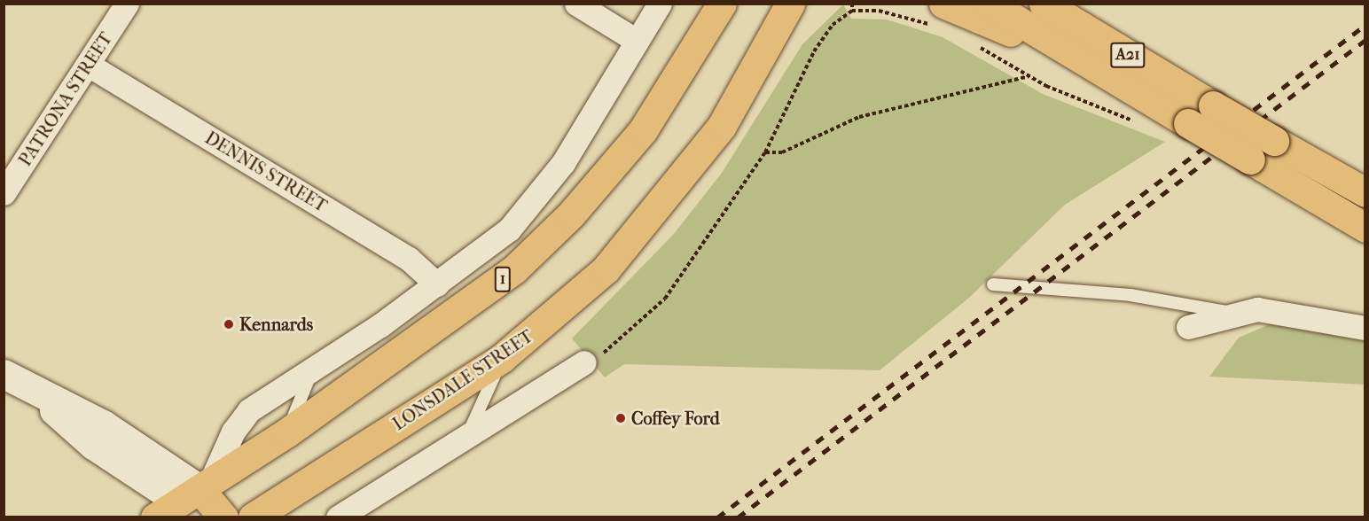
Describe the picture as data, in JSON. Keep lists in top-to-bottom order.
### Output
{
  "streets": {
    "highway": ["A21", "1", "LONSDALE STREET"],
    "street": ["PATRONA STREET", "DENNIS STREET"]
  },
  "crossings": [
    ["PATRONA STREET", "DENNIS STREET"]
  ],
  "places": ["Kennards", "Coffey Ford"]
}
